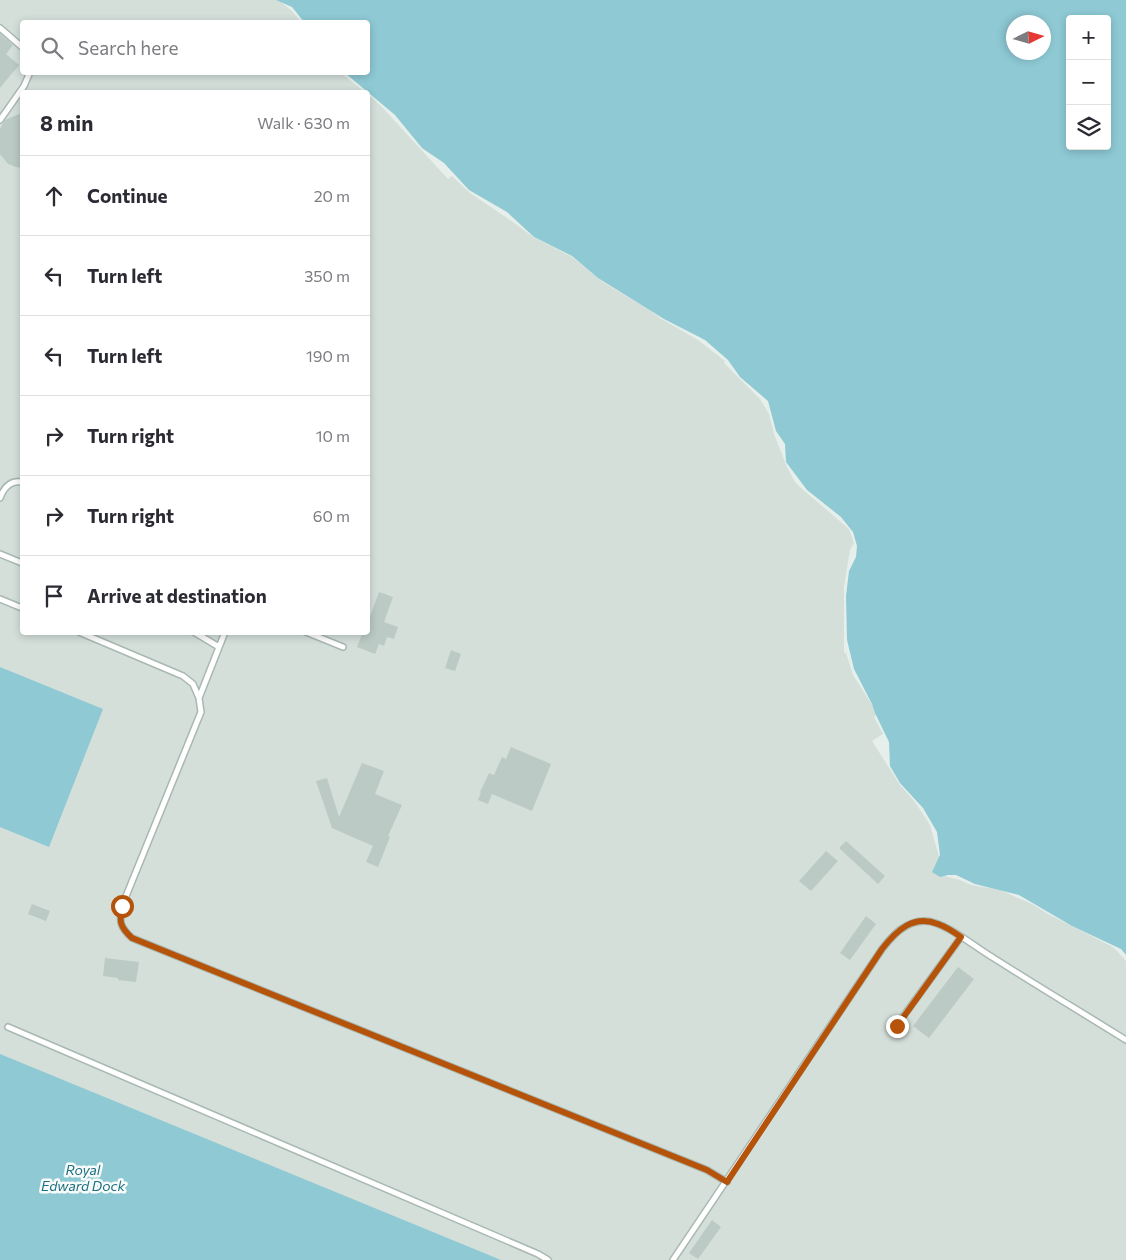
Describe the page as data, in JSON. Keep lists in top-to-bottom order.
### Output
{
  "water": ["Royal Edward Dock"],
  "north": "right",
  "page": {
    "map_buttons": ["+", "−"],
    "search": "Search here",
    "heading": ["8 min", "Walk · 630 m"],
    "list": [
      ["Continue", "20 m"],
      ["Turn left", "350 m"],
      ["Turn left", "190 m"],
      ["Turn right", "10 m"],
      ["Turn right", "60 m"],
      "Arrive at destination"
    ]
  }
}
